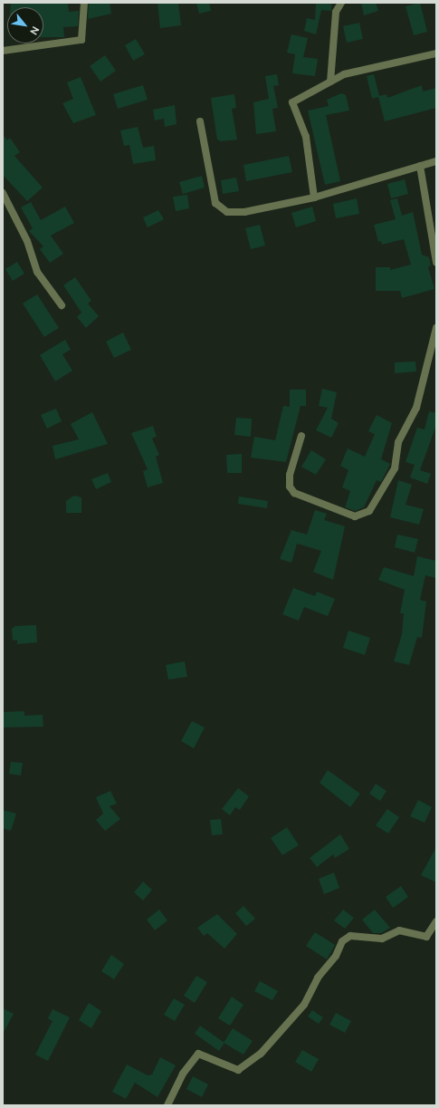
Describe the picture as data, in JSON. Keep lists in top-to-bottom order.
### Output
{
  "north": "bottom right"
}
